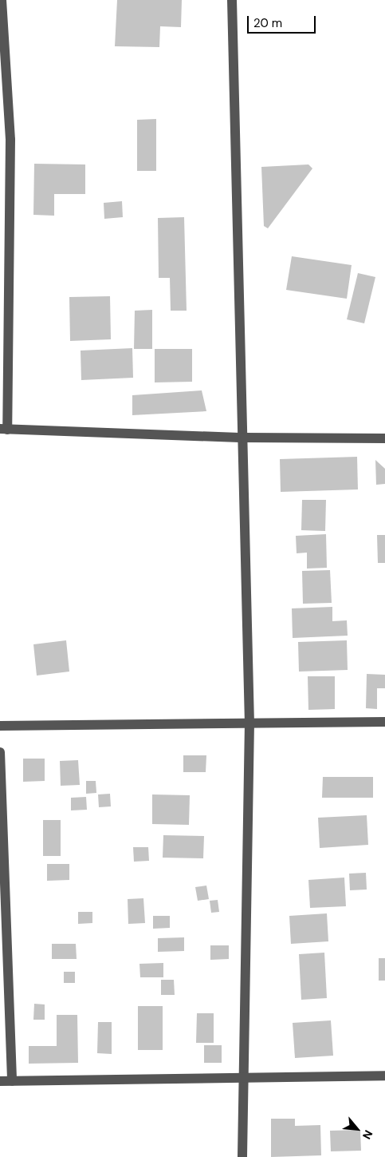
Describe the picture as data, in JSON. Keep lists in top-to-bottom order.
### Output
{
  "scale_bar": "20 m",
  "north": "bottom right"
}
